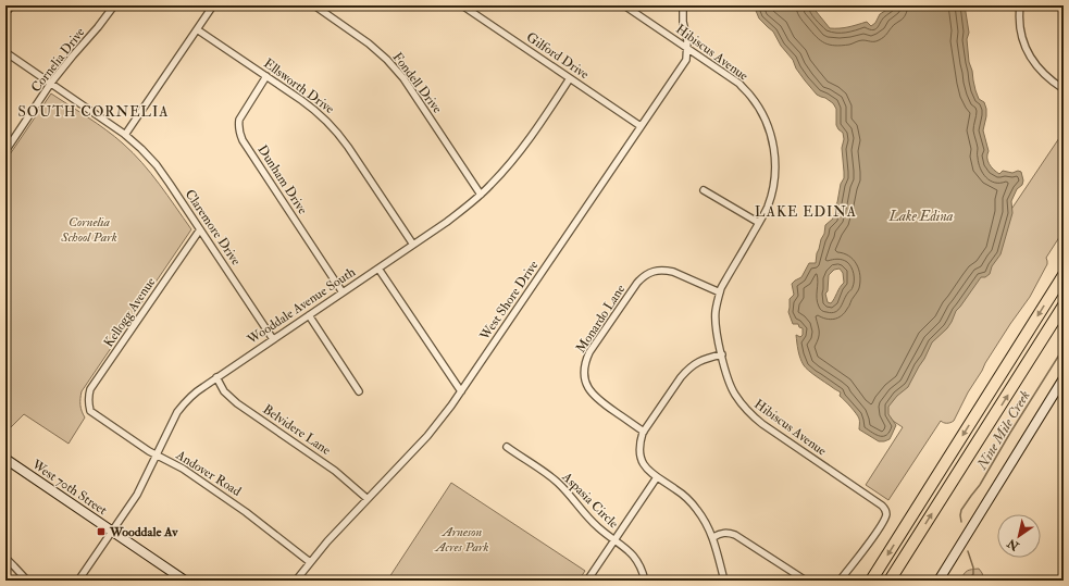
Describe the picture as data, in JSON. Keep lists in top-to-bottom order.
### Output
{
  "streets": {
    "street": [
      "Hibiscus Avenue",
      "Gilford Drive",
      "Cornelia Drive",
      "Fondell Drive",
      "Ellsworth Drive",
      "Dunham Drive",
      "Claremore Drive",
      "West Shore Drive",
      "Wooddale Avenue South",
      "Kellogg Avenue",
      "Monardo Lane",
      "Belvidere Lane",
      "Andover Road",
      "West 70th Street",
      "Aspasia Circle"
    ]
  },
  "crossings": [
    ["Hibiscus Avenue", "West Shore Drive"],
    ["Hibiscus Avenue", "Monardo Lane"],
    ["Gilford Drive", "West Shore Drive"],
    ["Gilford Drive", "Wooddale Avenue South"],
    ["Cornelia Drive", "Claremore Drive"],
    ["Fondell Drive", "Wooddale Avenue South"],
    ["Ellsworth Drive", "Dunham Drive"],
    ["Ellsworth Drive", "Wooddale Avenue South"],
    ["Dunham Drive", "Wooddale Avenue South"],
    ["Claremore Drive", "Wooddale Avenue South"],
    ["Claremore Drive", "Kellogg Avenue"],
    ["West Shore Drive", "Belvidere Lane"],
    ["West Shore Drive", "Andover Road"],
    ["Wooddale Avenue South", "Belvidere Lane"],
    ["Wooddale Avenue South", "Andover Road"],
    ["Wooddale Avenue South", "West 70th Street"],
    ["Kellogg Avenue", "Andover Road"]
  ],
  "districts": ["SOUTH CORNELIA", "LAKE EDINA"],
  "water": ["Lake Edina", "Nine Mile Creek"],
  "parks": ["Cornelia School Park", "Arneson Acres Park"],
  "places": {
    "transit": ["Wooddale Av"]
  },
  "north": "bottom left"
}
